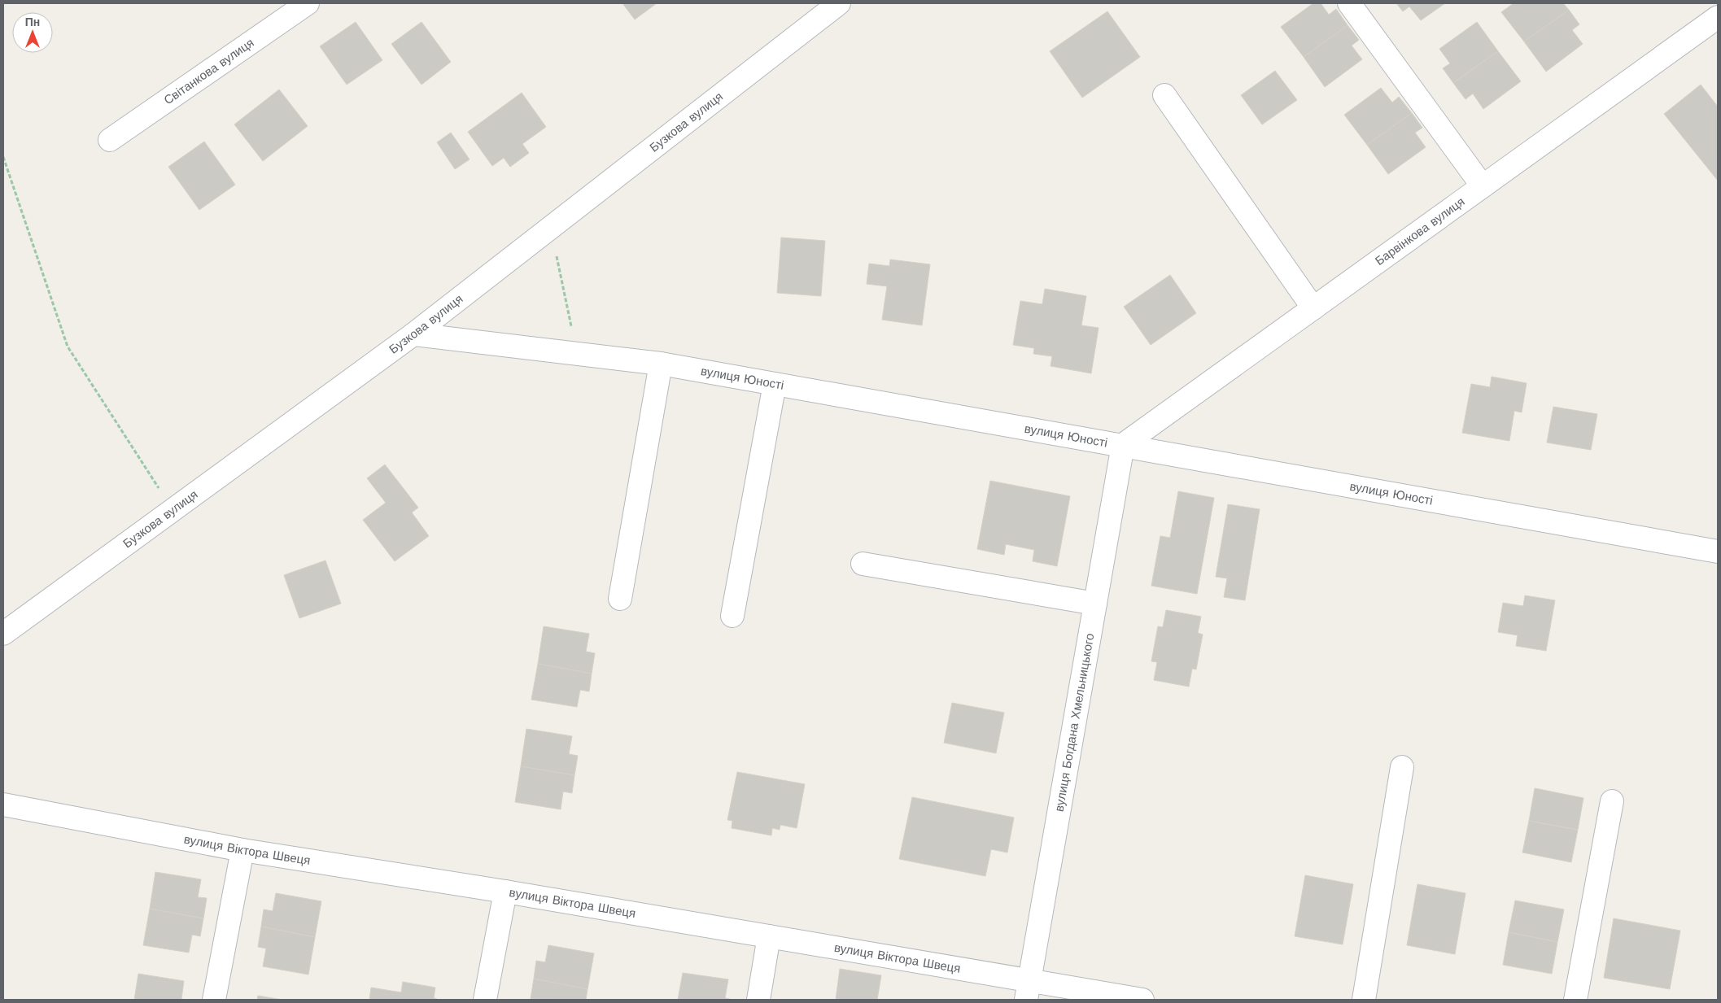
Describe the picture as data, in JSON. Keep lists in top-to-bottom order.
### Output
{
  "streets": {
    "street": [
      "Світанкова вулиця",
      "Бузкова вулиця",
      "Барвінкова вулиця",
      "вулиця Юності",
      "вулиця Богдана Хмельницького",
      "вулиця Віктора Швеця"
    ]
  },
  "crossings": [
    ["Бузкова вулиця", "вулиця Юності"],
    ["Барвінкова вулиця", "вулиця Юності"],
    ["Барвінкова вулиця", "вулиця Богдана Хмельницького"],
    ["вулиця Юності", "вулиця Богдана Хмельницького"],
    ["вулиця Богдана Хмельницького", "вулиця Віктора Швеця"]
  ],
  "north": "top"
}
